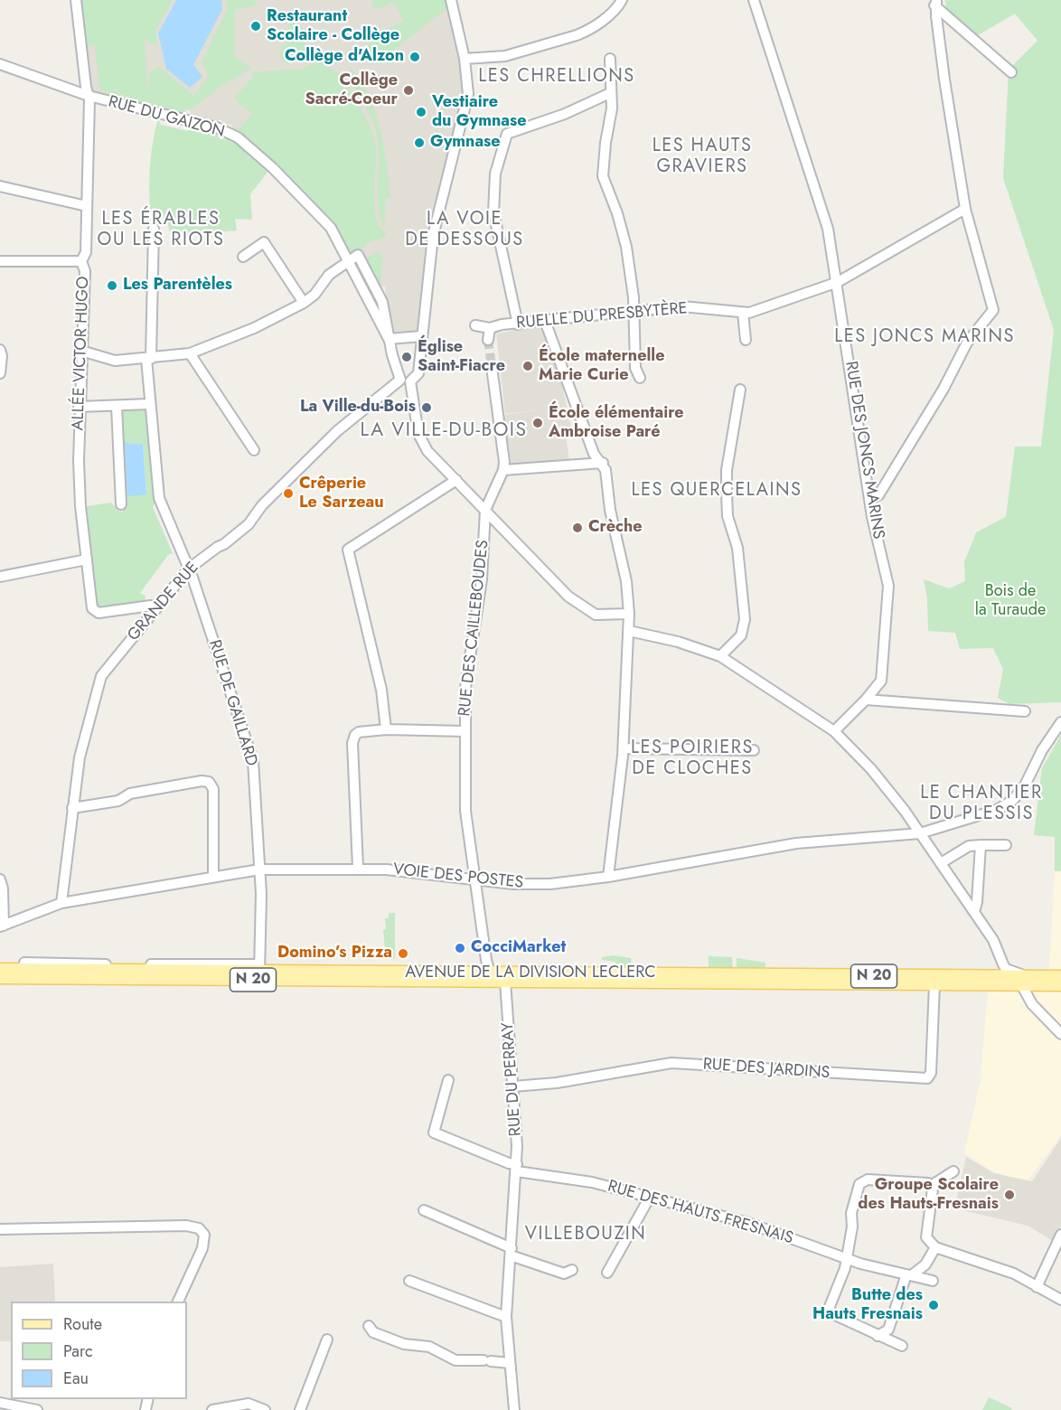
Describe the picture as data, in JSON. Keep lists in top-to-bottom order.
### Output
{
  "streets": {
    "main road": ["AVENUE DE LA DIVISION LECLERC", "N 20"],
    "street": [
      "RUE DU GAIZON",
      "RUELLE DU PRESBYTÈRE",
      "ALLÉE VICTOR HUGO",
      "RUE DES JONCS MARINS",
      "GRANDE RUE",
      "RUE DES CAILLEBOUDES",
      "RUE DE GAILLARD",
      "VOIE DES POSTES",
      "RUE DES JARDINS",
      "RUE DU PERRAY",
      "RUE DES HAUTS FRESNAIS"
    ]
  },
  "crossings": [
    ["RUE DU GAIZON", "ALLÉE VICTOR HUGO"],
    ["RUE DU GAIZON", "GRANDE RUE"],
    ["RUE DU GAIZON", "RUE DES CAILLEBOUDES"],
    ["RUELLE DU PRESBYTÈRE", "RUE DES JONCS MARINS"],
    ["ALLÉE VICTOR HUGO", "GRANDE RUE"],
    ["GRANDE RUE", "RUE DE GAILLARD"],
    ["GRANDE RUE", "VOIE DES POSTES"],
    ["RUE DES CAILLEBOUDES", "VOIE DES POSTES"],
    ["RUE DES CAILLEBOUDES", "AVENUE DE LA DIVISION LECLERC"],
    ["RUE DE GAILLARD", "VOIE DES POSTES"],
    ["RUE DE GAILLARD", "AVENUE DE LA DIVISION LECLERC"],
    ["AVENUE DE LA DIVISION LECLERC", "RUE DES JARDINS"],
    ["AVENUE DE LA DIVISION LECLERC", "RUE DU PERRAY"],
    ["RUE DES JARDINS", "RUE DU PERRAY"],
    ["RUE DU PERRAY", "RUE DES HAUTS FRESNAIS"]
  ],
  "districts": [
    "LES CHRELLIONS",
    "LES HAUTS GRAVIERS",
    "LES ÉRABLES OU LES RIOTS",
    "LA VOIE DE DESSOUS",
    "LES JONCS MARINS",
    "LA VILLE-DU-BOIS",
    "LES QUERCELAINS",
    "LES POIRIERS DE CLOCHES",
    "LE CHANTIER DU PLESSIS",
    "VILLEBOUZIN"
  ],
  "parks": ["Bois de la Turaude"],
  "places": [
    "Restaurant Scolaire - Collège",
    "Collège d'Alzon",
    "Collège Sacré-Coeur",
    "Vestiaire du Gymnase",
    "Gymnase",
    "Les Parentèles",
    "Église Saint-Fiacre",
    "École maternelle Marie Curie",
    "La Ville-du-Bois",
    "École élémentaire Ambroise Paré",
    "Crêperie Le Sarzeau",
    "Crèche",
    "CocciMarket",
    "Domino’s Pizza",
    "Groupe Scolaire des Hauts-Fresnais",
    "Butte des Hauts Fresnais"
  ],
  "legend": ["Route", "Parc", "Eau"]
}
